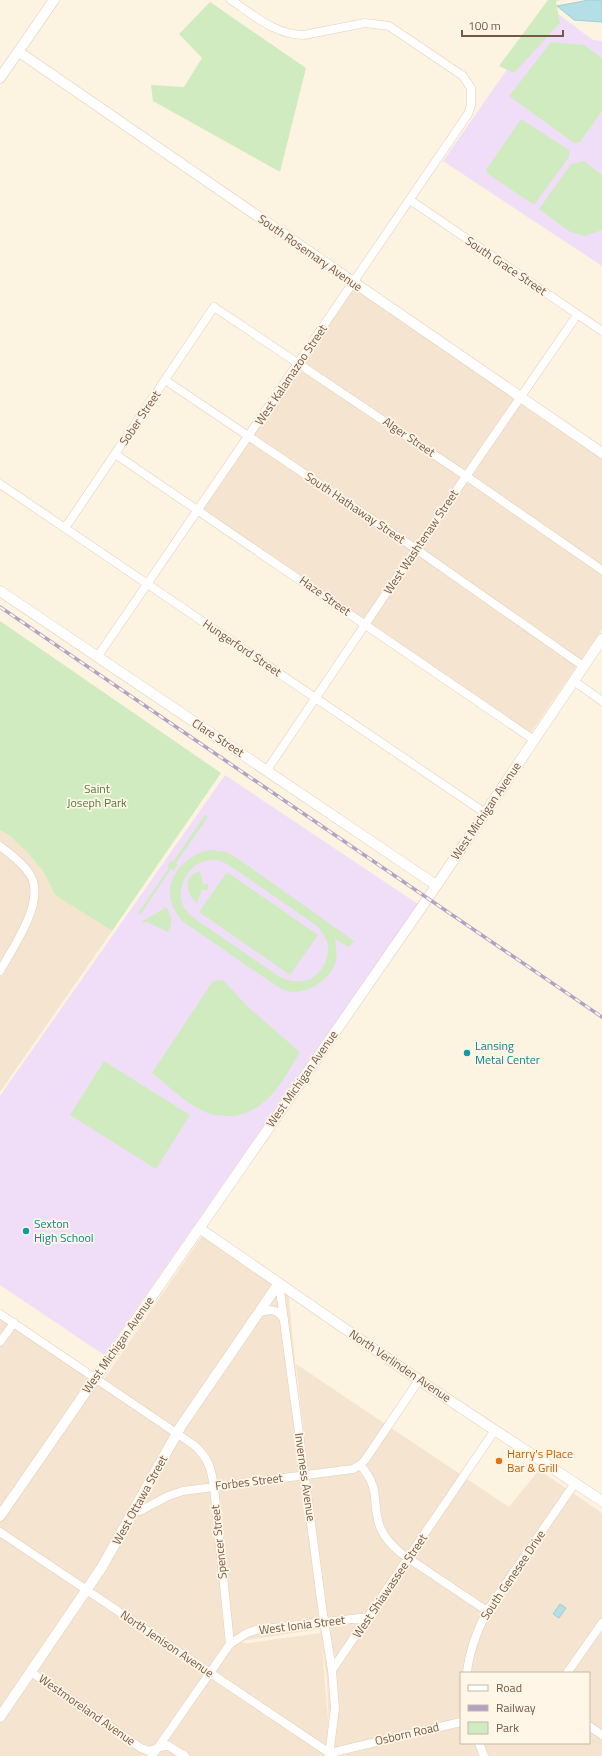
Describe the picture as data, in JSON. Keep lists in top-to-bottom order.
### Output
{
  "streets": {
    "street": [
      "South Rosemary Avenue",
      "South Grace Street",
      "West Kalamazoo Street",
      "Sober Street",
      "Alger Street",
      "South Hathaway Street",
      "West Washtenaw Street",
      "Haze Street",
      "Hungerford Street",
      "Clare Street",
      "West Michigan Avenue",
      "North Verlinden Avenue",
      "Inverness Avenue",
      "Forbes Street",
      "West Ottawa Street",
      "Spencer Street",
      "South Genesee Drive",
      "West Shiawassee Street",
      "West Ionia Street",
      "North Jenison Avenue",
      "Westmoreland Avenue",
      "Osborn Road"
    ]
  },
  "crossings": [
    ["South Rosemary Avenue", "West Kalamazoo Street"],
    ["South Rosemary Avenue", "West Washtenaw Street"],
    ["South Grace Street", "West Kalamazoo Street"],
    ["South Grace Street", "West Washtenaw Street"],
    ["West Kalamazoo Street", "Alger Street"],
    ["West Kalamazoo Street", "South Hathaway Street"],
    ["West Kalamazoo Street", "Haze Street"],
    ["West Kalamazoo Street", "Hungerford Street"],
    ["West Kalamazoo Street", "Clare Street"],
    ["Sober Street", "Alger Street"],
    ["Sober Street", "South Hathaway Street"],
    ["Sober Street", "Haze Street"],
    ["Sober Street", "Hungerford Street"],
    ["Alger Street", "West Washtenaw Street"],
    ["South Hathaway Street", "West Washtenaw Street"],
    ["South Hathaway Street", "West Michigan Avenue"],
    ["West Washtenaw Street", "Haze Street"],
    ["West Washtenaw Street", "Hungerford Street"],
    ["West Washtenaw Street", "Clare Street"],
    ["Haze Street", "West Michigan Avenue"],
    ["Hungerford Street", "West Michigan Avenue"],
    ["Clare Street", "West Michigan Avenue"],
    ["West Michigan Avenue", "North Verlinden Avenue"],
    ["West Michigan Avenue", "Spencer Street"],
    ["North Verlinden Avenue", "Inverness Avenue"],
    ["North Verlinden Avenue", "West Ottawa Street"],
    ["North Verlinden Avenue", "South Genesee Drive"],
    ["North Verlinden Avenue", "West Shiawassee Street"],
    ["Inverness Avenue", "Forbes Street"],
    ["Inverness Avenue", "West Ottawa Street"],
    ["Inverness Avenue", "West Shiawassee Street"],
    ["Inverness Avenue", "West Ionia Street"],
    ["Forbes Street", "West Ottawa Street"],
    ["Forbes Street", "Spencer Street"],
    ["West Ottawa Street", "Spencer Street"],
    ["West Ottawa Street", "North Jenison Avenue"],
    ["West Ottawa Street", "Westmoreland Avenue"],
    ["Spencer Street", "West Ionia Street"],
    ["West Shiawassee Street", "West Ionia Street"],
    ["West Ionia Street", "North Jenison Avenue"],
    ["West Ionia Street", "Westmoreland Avenue"],
    ["North Jenison Avenue", "Osborn Road"]
  ],
  "parks": ["Saint Joseph Park"],
  "places": ["Lansing Metal Center", "Sexton High School", "Harry's Place Bar & Grill"],
  "legend": ["Road", "Railway", "Park"],
  "scale_bar": "100 m"
}
